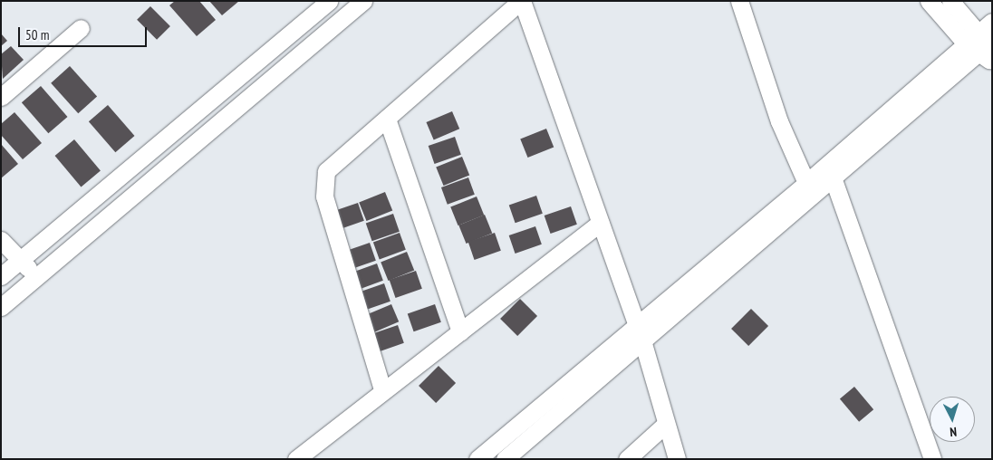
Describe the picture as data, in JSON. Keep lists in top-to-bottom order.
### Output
{
  "scale_bar": "50 m",
  "north": "bottom"
}
